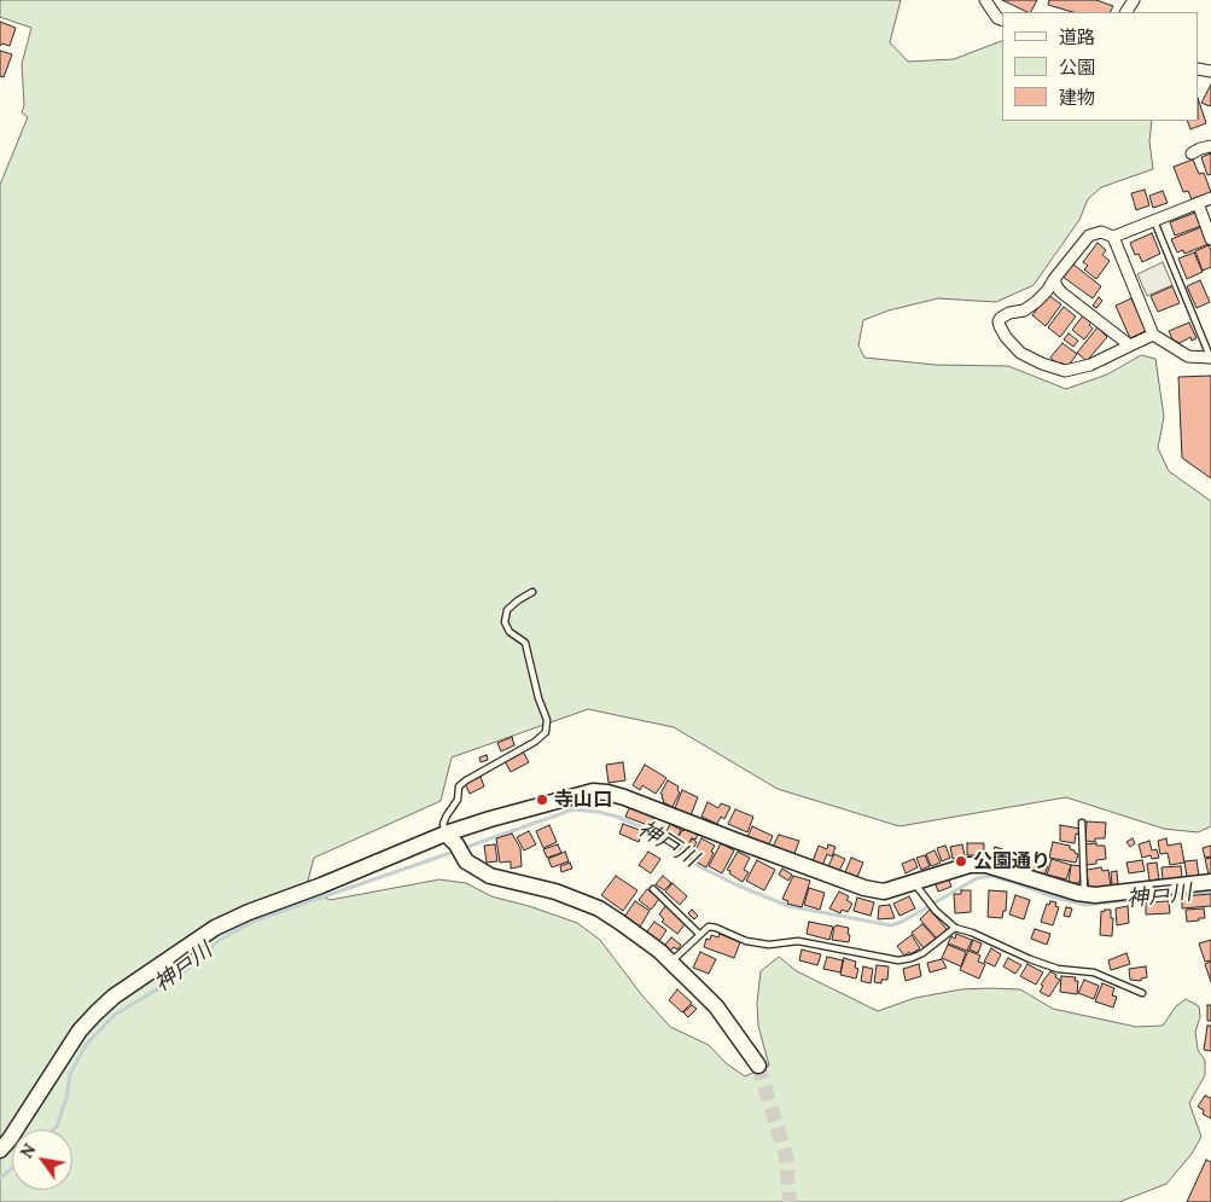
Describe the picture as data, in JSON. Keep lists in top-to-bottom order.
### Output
{
  "water": ["神戸川"],
  "places": ["寺山口", "公園通り"],
  "legend": ["道路", "公園", "建物"],
  "north": "top left"
}
